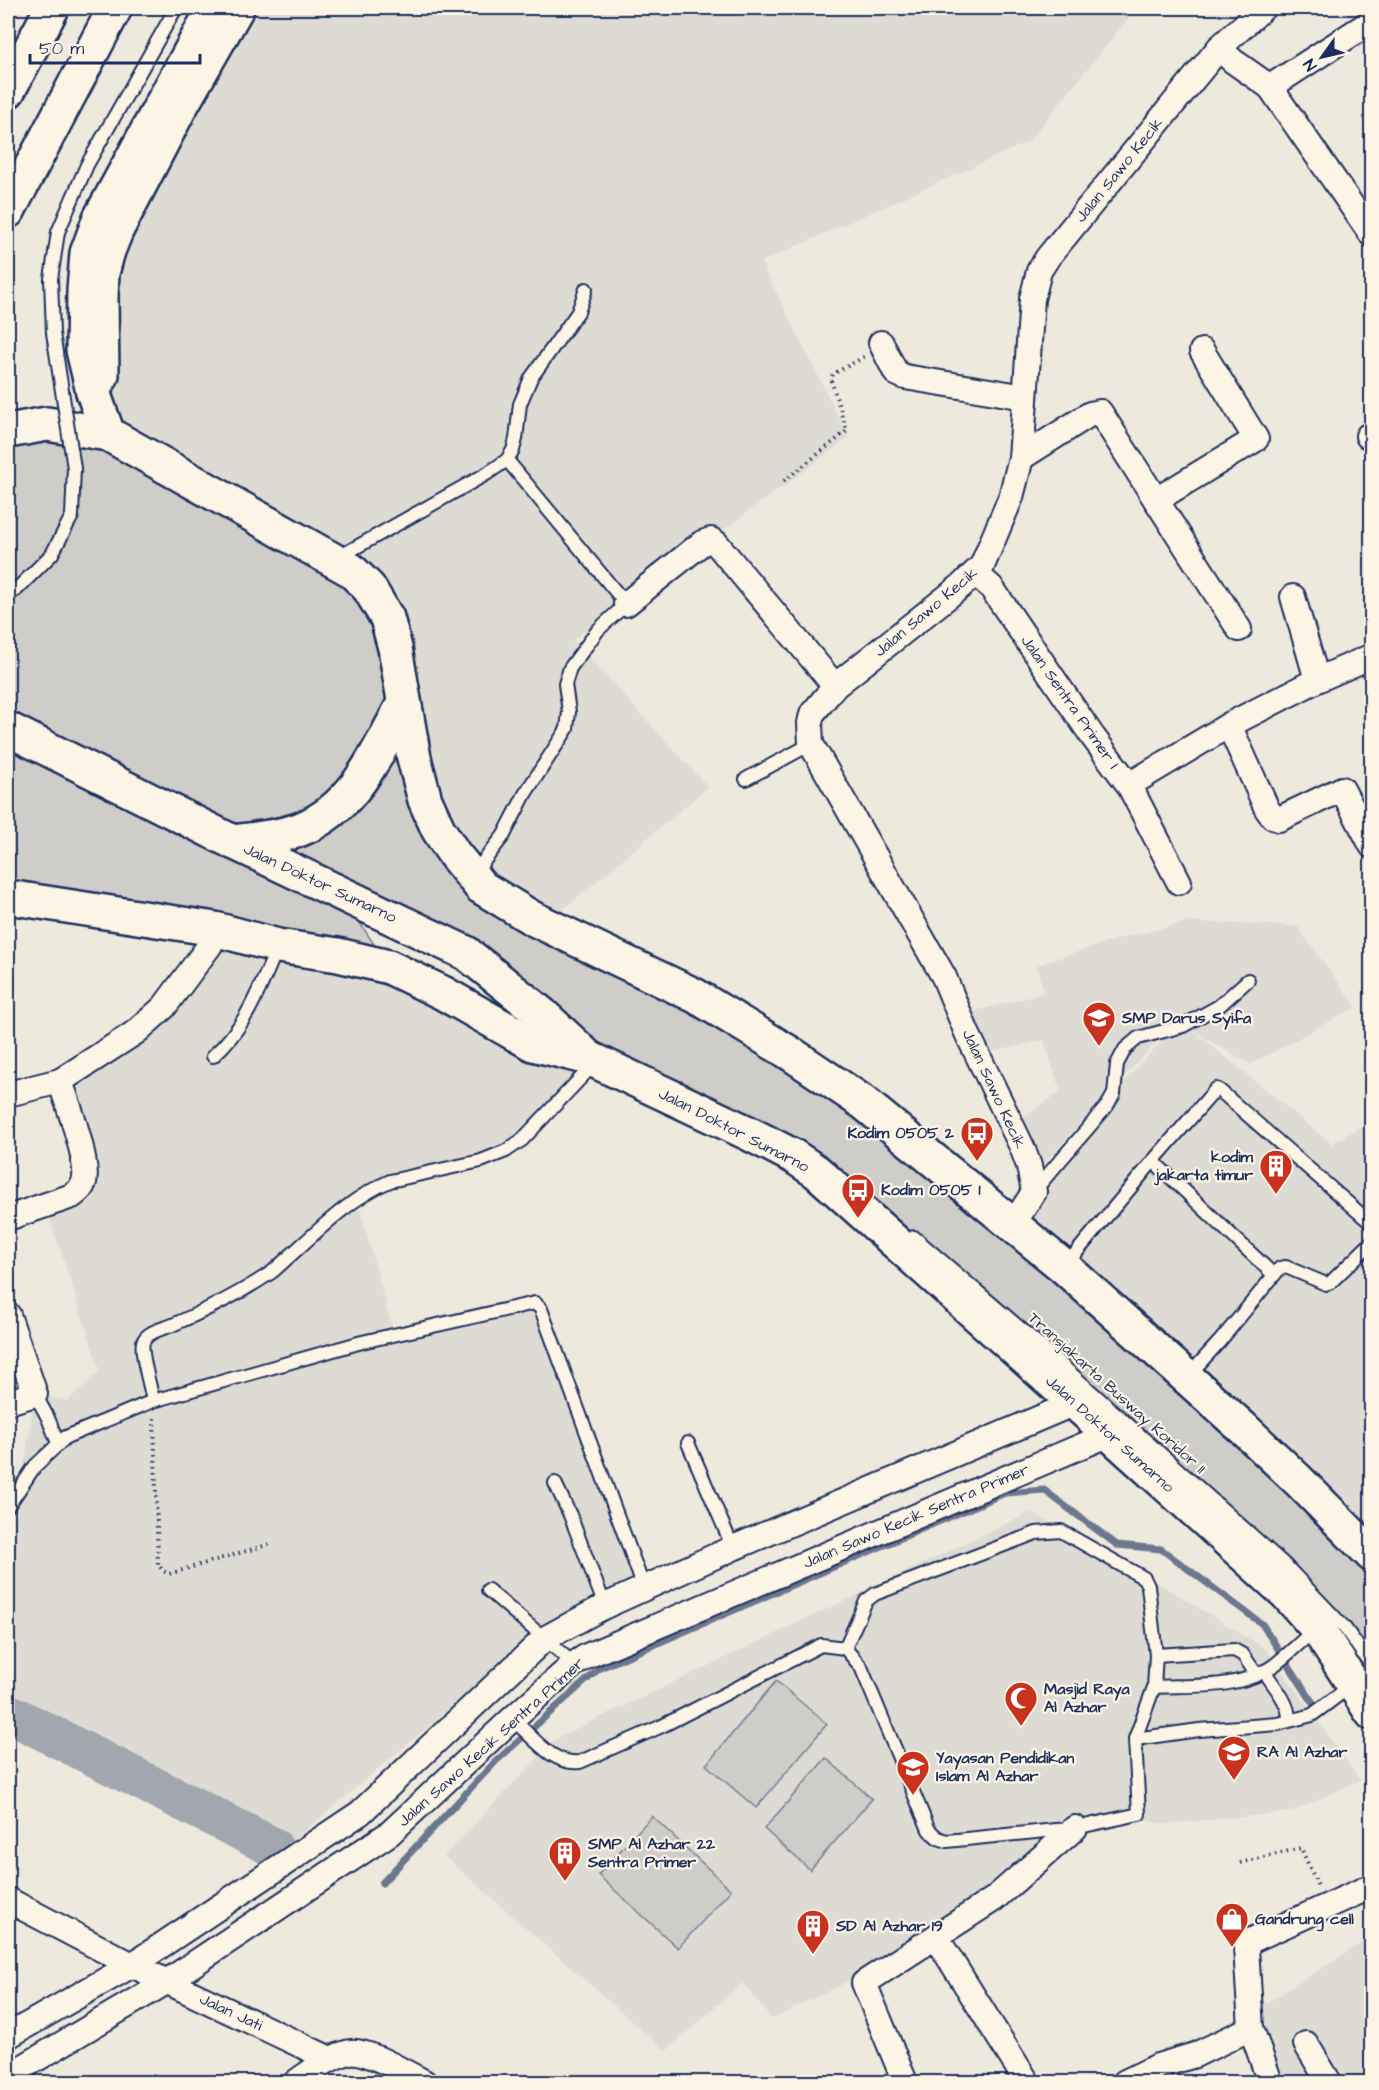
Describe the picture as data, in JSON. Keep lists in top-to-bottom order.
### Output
{
  "streets": {
    "main road": ["Jalan Doktor Sumarno"],
    "street": [
      "Jalan Sawo Kecik",
      "Jalan Sentra Primer I",
      "Jalan Sawo Kecik Sentra Primer",
      "Jalan Jati"
    ],
    "lane": ["Transjakarta Busway Koridor 11"]
  },
  "crossings": [
    ["Jalan Sawo Kecik", "Jalan Sentra Primer I"],
    ["Jalan Doktor Sumarno", "Transjakarta Busway Koridor 11"],
    ["Jalan Doktor Sumarno", "Jalan Sawo Kecik Sentra Primer"],
    ["Jalan Sawo Kecik Sentra Primer", "Jalan Jati"]
  ],
  "places": {
    "school or university": ["SMP Darus Syifa", "RA Al Azhar", "Yayasan Pendidikan Islam Al Azhar"],
    "bus stop": ["Kodim 0505 2", "Kodim 0505 1"],
    "building": ["kodim jakarta timur", "SMP Al Azhar 22 Sentra Primer", "SD Al Azhar 19"],
    "mosque": ["Masjid Raya Al Azhar"],
    "shop": ["Gandrung cell"]
  },
  "scale_bar": "50 m",
  "north": "bottom left"
}
